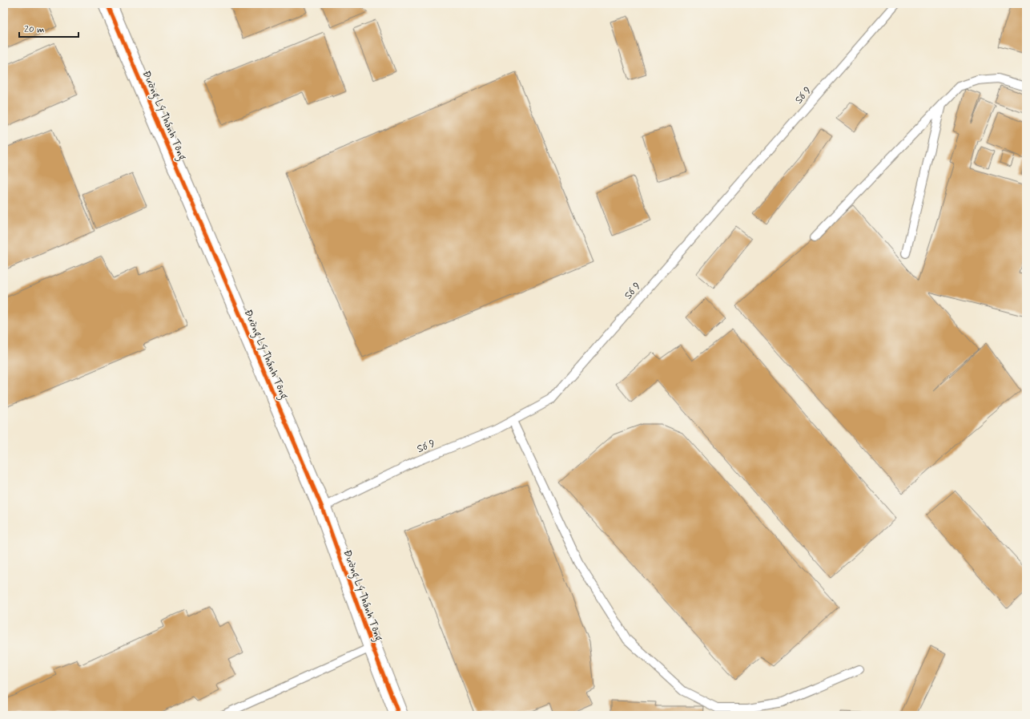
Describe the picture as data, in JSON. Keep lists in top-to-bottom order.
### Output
{
  "streets": {
    "street": ["Đường Lý Thánh Tông"],
    "lane": ["Số 9"]
  },
  "crossings": [
    ["Số 9", "Đường Lý Thánh Tông"]
  ],
  "scale_bar": "20 m"
}
